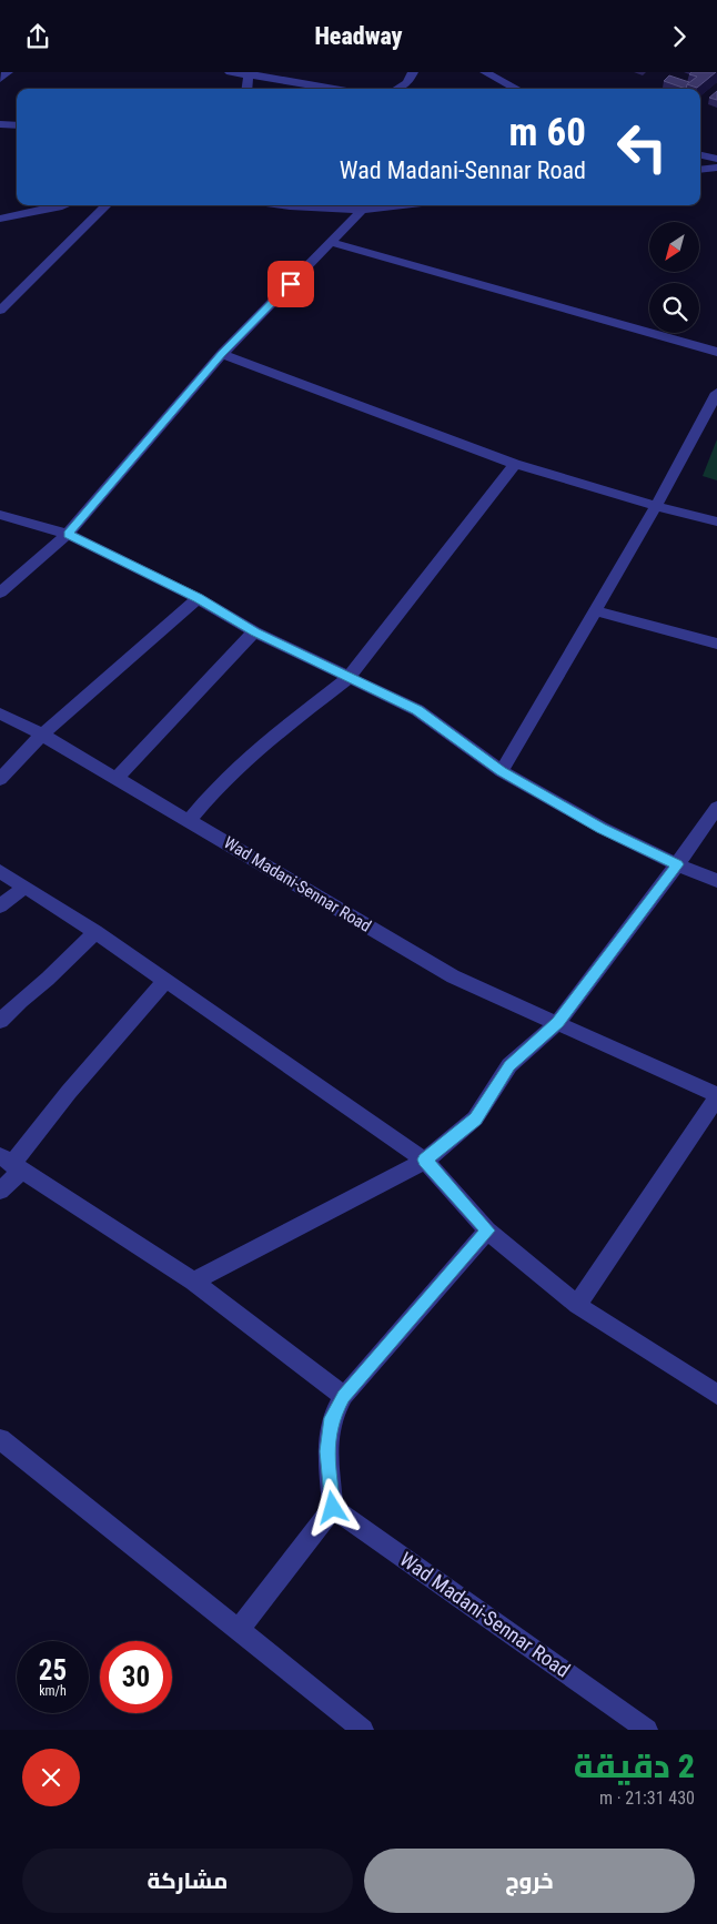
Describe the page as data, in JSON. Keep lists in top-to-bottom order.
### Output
{
  "streets": {
    "street": ["Wad Madani-Sennar Road"]
  },
  "north": "bottom left",
  "page": {
    "header": "Headway",
    "turn": ["60 m", "Wad Madani-Sennar Road"],
    "speed": "25 km/h",
    "limit": "30",
    "heading": ["2 دقيقة", "430 m · 21:31"],
    "buttons": ["خروج", "مشاركة"]
  }
}
